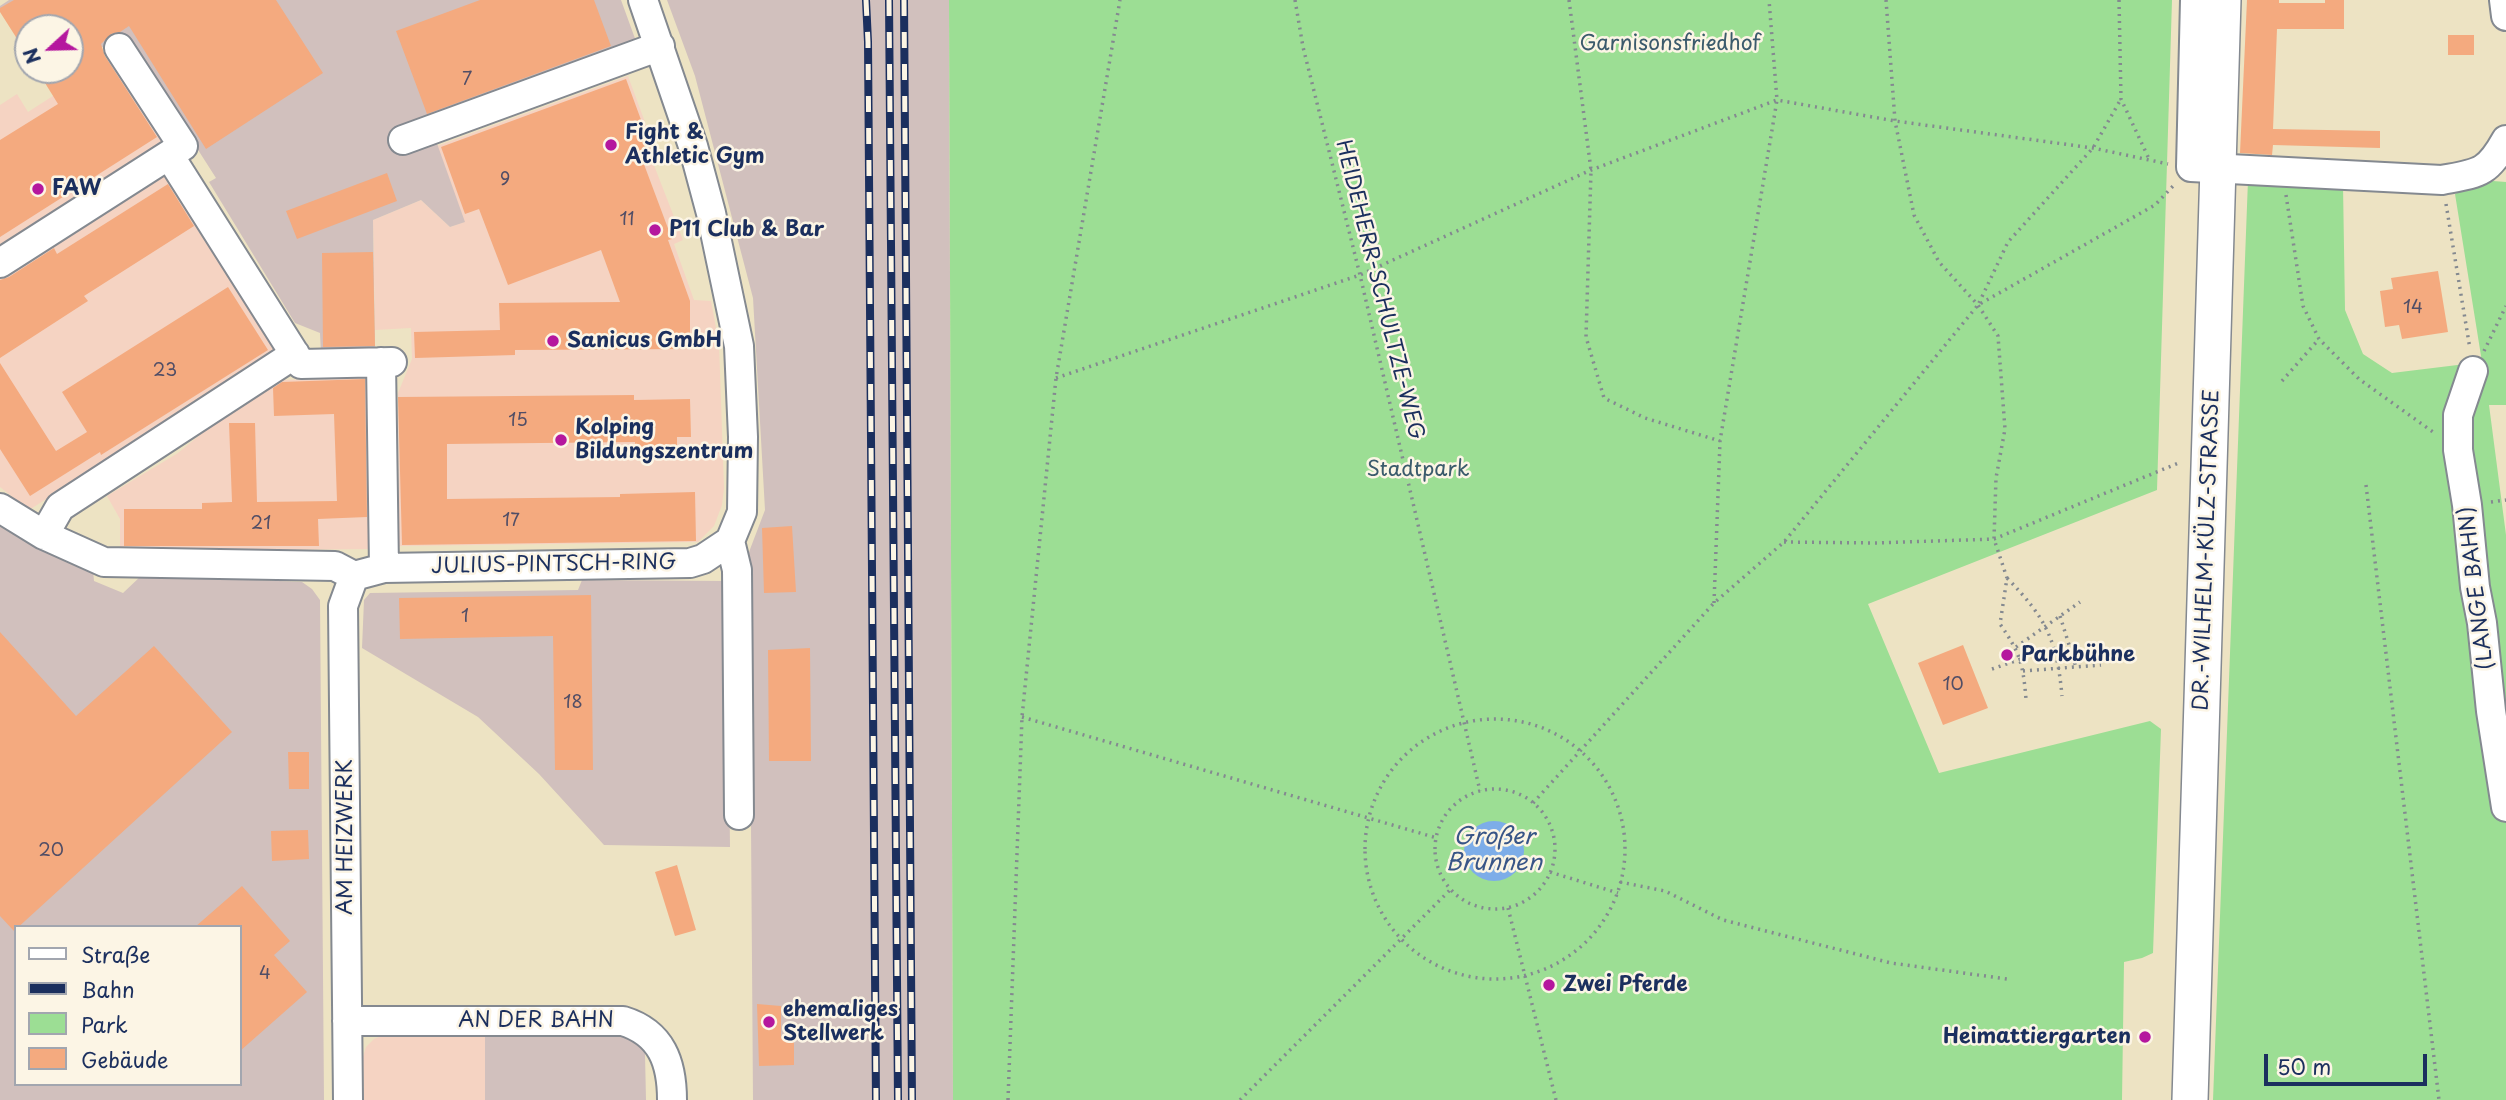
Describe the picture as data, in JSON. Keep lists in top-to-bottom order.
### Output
{
  "streets": {
    "main road": ["DR.-WILHELM-KÜLZ-STRASSE"],
    "street": [
      "JULIUS-PINTSCH-RING",
      "(LANGE BAHN)",
      "AM HEIZWERK",
      "AN DER BAHN"
    ],
    "path": ["HEIDEHERR-SCHULTZE-WEG"]
  },
  "crossings": [
    ["JULIUS-PINTSCH-RING", "AM HEIZWERK"],
    ["AM HEIZWERK", "AN DER BAHN"]
  ],
  "water": ["Großer Brunnen"],
  "parks": ["Garnisonsfriedhof", "Stadtpark"],
  "places": [
    "Fight & Athletic Gym",
    "FAW",
    "P11 Club & Bar",
    "Sanicus GmbH",
    "Kolping Bildungszentrum",
    "Parkbühne",
    "Zwei Pferde",
    "ehemaliges Stellwerk",
    "Heimattiergarten"
  ],
  "house_numbers": [
    "7",
    "9",
    "11",
    "14",
    "23",
    "15",
    "17",
    "21",
    "1",
    "10",
    "18",
    "20",
    "4"
  ],
  "legend": [
    "Straße",
    "Bahn",
    "Park",
    "Gebäude"
  ],
  "scale_bar": "50 m",
  "north": "left"
}
